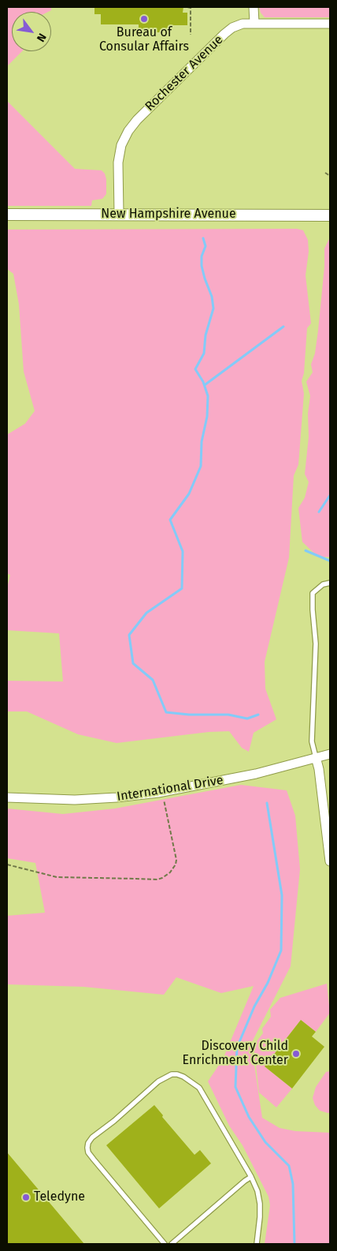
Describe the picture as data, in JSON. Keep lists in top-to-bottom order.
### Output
{
  "streets": {
    "street": ["Rochester Avenue", "New Hampshire Avenue", "International Drive"]
  },
  "crossings": [
    ["Rochester Avenue", "New Hampshire Avenue"]
  ],
  "places": ["Bureau of Consular Affairs", "Discovery Child Enrichment Center", "Teledyne"],
  "north": "bottom right"
}
